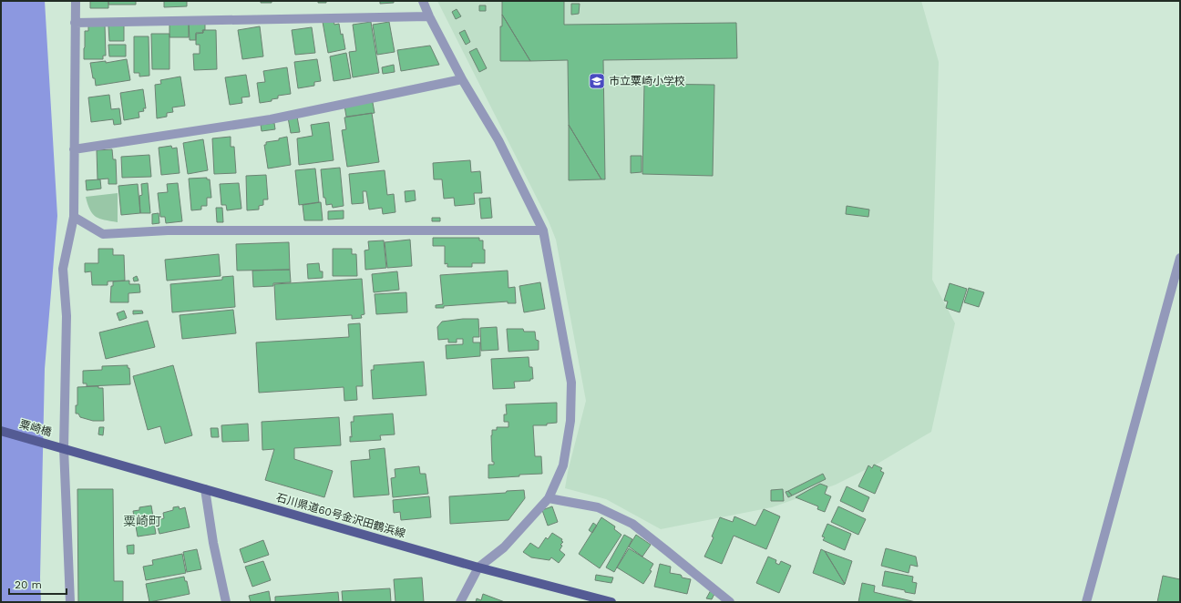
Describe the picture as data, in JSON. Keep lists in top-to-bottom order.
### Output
{
  "streets": {
    "main road": ["粟崎橋", "石川県道60号金沢田鶴浜線"]
  },
  "crossings": [
    ["粟崎橋", "石川県道60号金沢田鶴浜線"]
  ],
  "districts": ["粟崎町"],
  "places": {
    "school or university": ["市立粟崎小学校"]
  },
  "scale_bar": "20 m"
}
